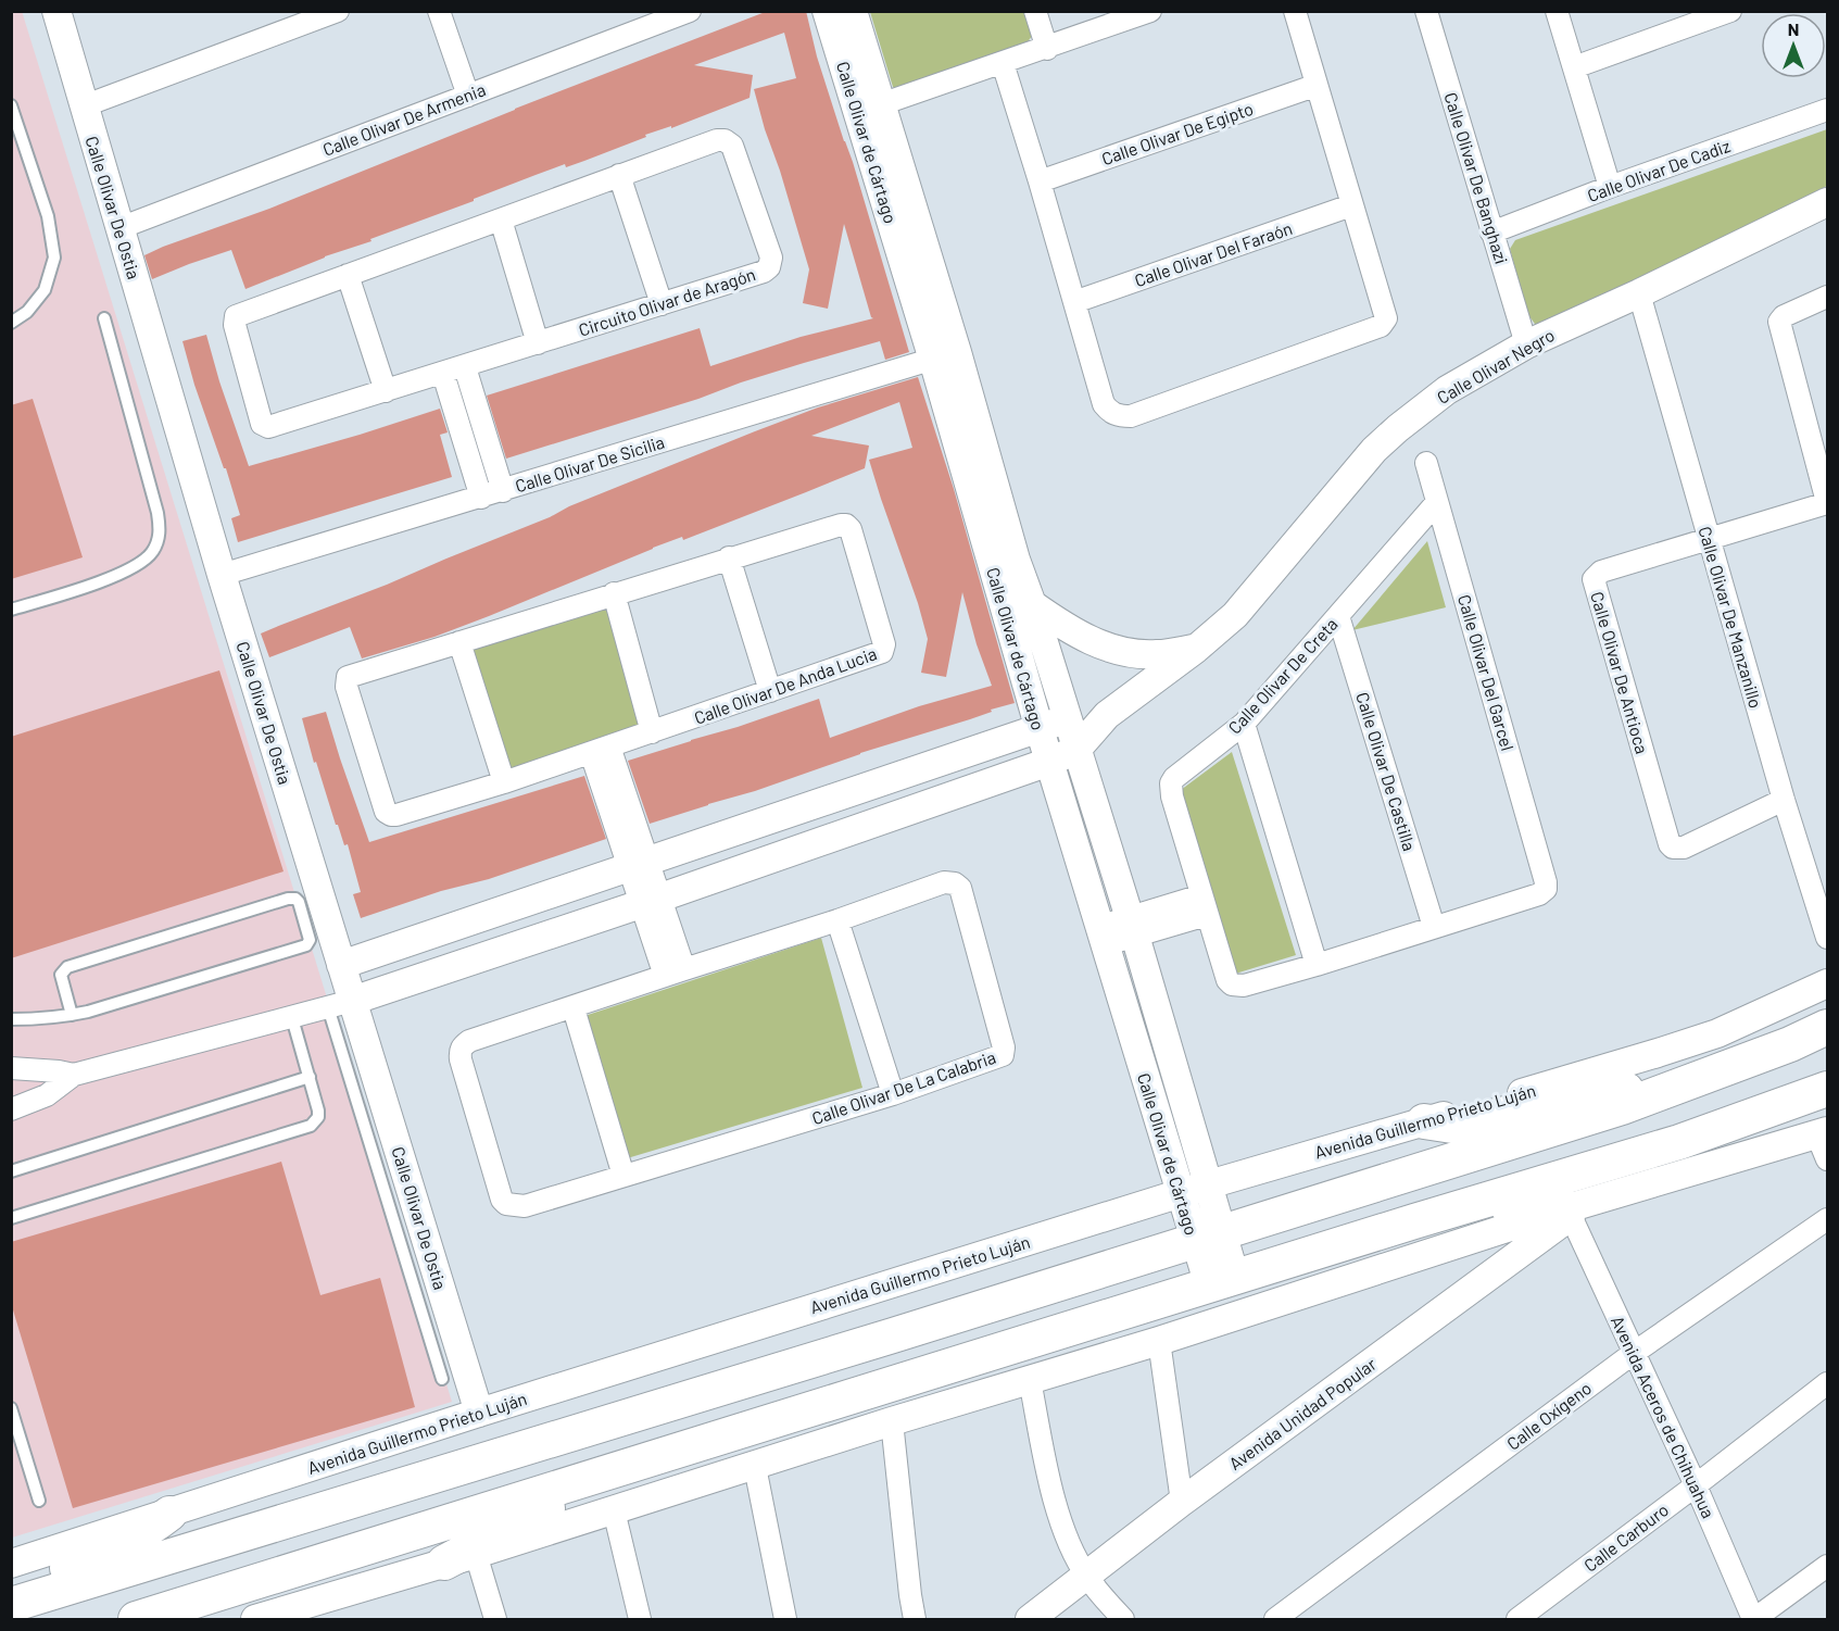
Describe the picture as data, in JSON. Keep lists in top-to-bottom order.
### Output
{
  "streets": {
    "street": [
      "Calle Olivar De Armenia",
      "Calle Olivar De Egipto",
      "Calle Olivar de Cártago",
      "Calle Olivar De Cadiz",
      "Calle Olivar De Banghazi",
      "Calle Olivar De Ostia",
      "Calle Olivar Del Faraón",
      "Circuito Olivar de Aragón",
      "Calle Olivar Negro",
      "Calle Olivar De Sicilia",
      "Calle Olivar De Manzanillo",
      "Calle Olivar Del Garcel",
      "Calle Olivar De Antioca",
      "Calle Olivar De Creta",
      "Calle Olivar De Anda Lucia",
      "Calle Olivar De Castilla",
      "Calle Olivar De La Calabria",
      "Avenida Guillermo Prieto Luján",
      "Avenida Unidad Popular",
      "Calle Oxígeno",
      "Avenida Aceros de Chihuahua",
      "Calle Carburo"
    ]
  },
  "crossings": [
    ["Calle Olivar De Armenia", "Calle Olivar De Ostia"],
    ["Calle Olivar de Cártago", "Calle Olivar Negro"],
    ["Calle Olivar de Cártago", "Calle Olivar De Sicilia"],
    ["Calle Olivar de Cártago", "Avenida Guillermo Prieto Luján"],
    ["Calle Olivar De Cadiz", "Calle Olivar De Banghazi"],
    ["Calle Olivar De Banghazi", "Calle Olivar Negro"],
    ["Calle Olivar De Ostia", "Calle Olivar De Sicilia"],
    ["Calle Olivar De Ostia", "Avenida Guillermo Prieto Luján"],
    ["Calle Olivar Negro", "Calle Olivar De Manzanillo"],
    ["Calle Olivar De Manzanillo", "Calle Olivar De Antioca"],
    ["Calle Olivar Del Garcel", "Calle Olivar De Creta"],
    ["Calle Olivar De Creta", "Calle Olivar De Castilla"],
    ["Avenida Unidad Popular", "Avenida Aceros de Chihuahua"],
    ["Calle Oxígeno", "Avenida Aceros de Chihuahua"],
    ["Avenida Aceros de Chihuahua", "Calle Carburo"]
  ],
  "north": "top"
}
